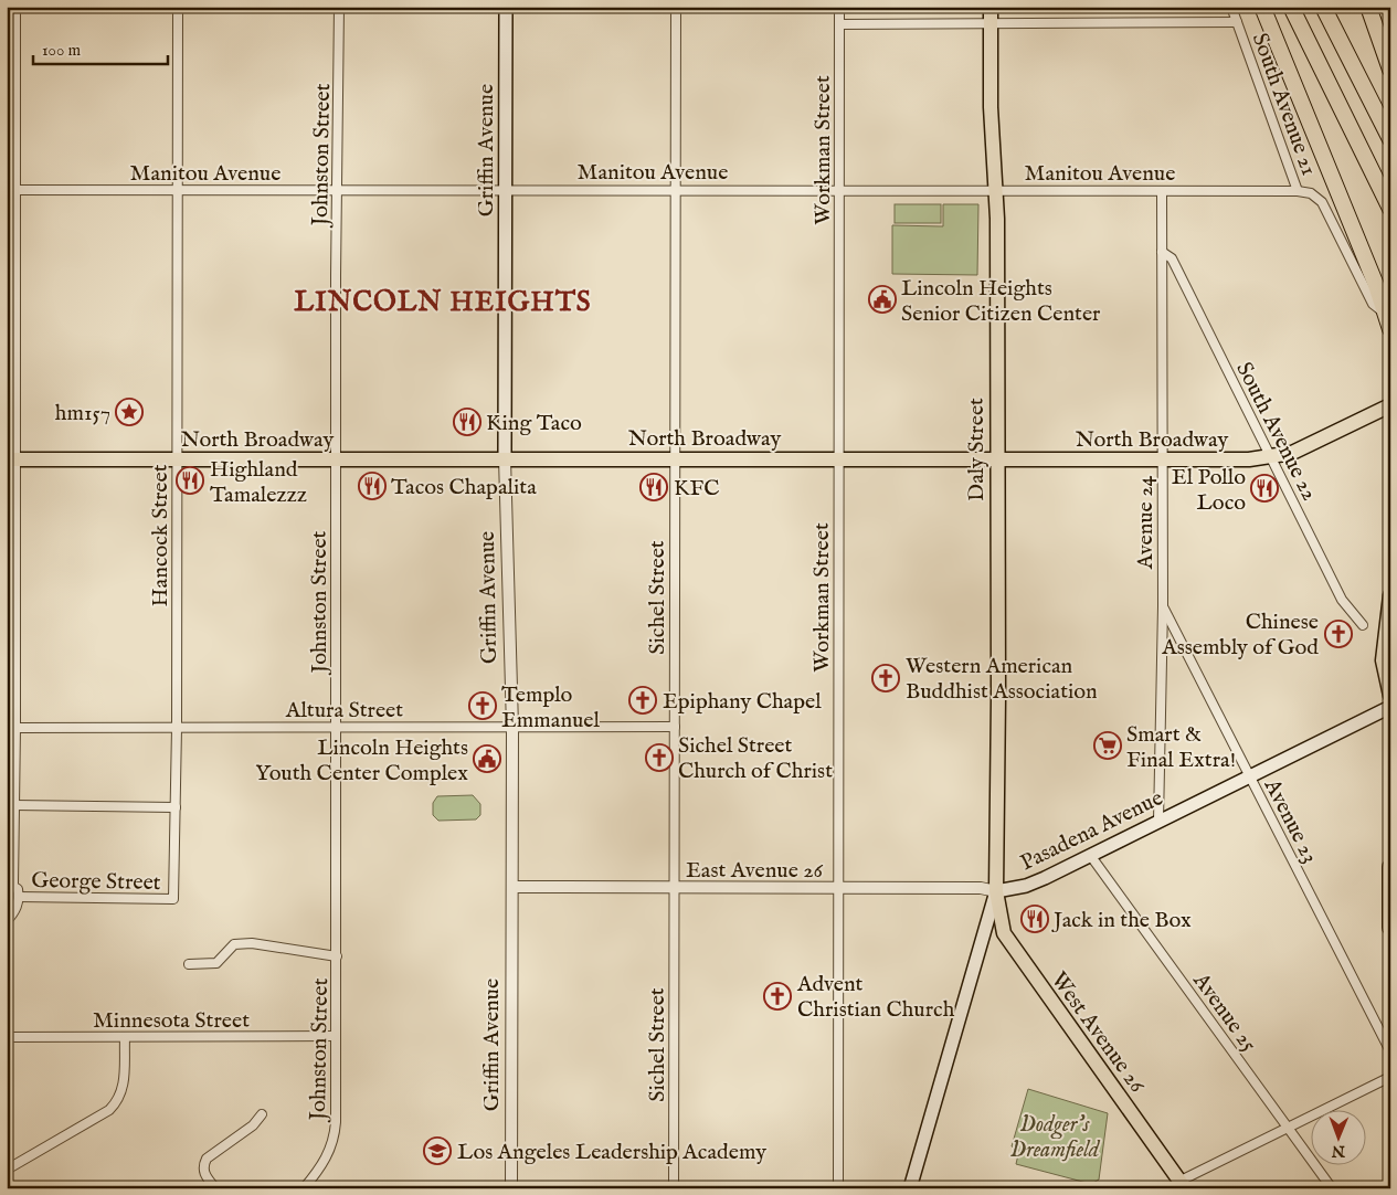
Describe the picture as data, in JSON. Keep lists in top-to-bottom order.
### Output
{
  "streets": {
    "main road": [
      "Griffin Avenue",
      "North Broadway",
      "Daly Street",
      "Pasadena Avenue",
      "West Avenue 26"
    ],
    "street": [
      "South Avenue 21",
      "Workman Street",
      "Johnston Street",
      "Manitou Avenue",
      "South Avenue 22",
      "Avenue 24",
      "Hancock Street",
      "Sichel Street",
      "Altura Street",
      "Avenue 23",
      "East Avenue 26",
      "George Street",
      "Avenue 25",
      "Minnesota Street"
    ]
  },
  "crossings": [
    ["South Avenue 21", "Manitou Avenue"],
    ["Griffin Avenue", "Manitou Avenue"],
    ["Griffin Avenue", "North Broadway"],
    ["Griffin Avenue", "Altura Street"],
    ["Griffin Avenue", "East Avenue 26"],
    ["Workman Street", "Manitou Avenue"],
    ["Workman Street", "North Broadway"],
    ["Workman Street", "East Avenue 26"],
    ["Johnston Street", "Manitou Avenue"],
    ["Johnston Street", "North Broadway"],
    ["Johnston Street", "Altura Street"],
    ["Johnston Street", "Minnesota Street"],
    ["Manitou Avenue", "Daly Street"],
    ["Manitou Avenue", "Avenue 24"],
    ["Manitou Avenue", "Hancock Street"],
    ["Manitou Avenue", "Sichel Street"],
    ["South Avenue 22", "North Broadway"],
    ["South Avenue 22", "Avenue 24"],
    ["North Broadway", "Daly Street"],
    ["North Broadway", "Avenue 24"],
    ["North Broadway", "Hancock Street"],
    ["North Broadway", "Sichel Street"],
    ["Daly Street", "Pasadena Avenue"],
    ["Daly Street", "East Avenue 26"],
    ["Daly Street", "West Avenue 26"],
    ["Avenue 24", "Avenue 23"],
    ["Avenue 24", "Pasadena Avenue"],
    ["Hancock Street", "Altura Street"],
    ["Hancock Street", "George Street"],
    ["Sichel Street", "Altura Street"],
    ["Sichel Street", "East Avenue 26"],
    ["Avenue 23", "Pasadena Avenue"],
    ["Pasadena Avenue", "East Avenue 26"],
    ["Pasadena Avenue", "Avenue 25"],
    ["Pasadena Avenue", "West Avenue 26"],
    ["East Avenue 26", "West Avenue 26"]
  ],
  "districts": ["LINCOLN HEIGHTS"],
  "parks": ["Dodger's Dreamfield"],
  "places": {
    "public building": ["Lincoln Heights Senior Citizen Center", "Lincoln Heights Youth Center Complex"],
    "place": ["hm157"],
    "restaurant": [
      "King Taco",
      "Highland Tamalezzz",
      "Tacos Chapalita",
      "KFC",
      "El Pollo Loco",
      "Jack in the Box"
    ],
    "church": [
      "Chinese Assembly of God",
      "Western American Buddhist Association",
      "Epiphany Chapel",
      "Templo Emmanuel",
      "Sichel Street Church of Christ",
      "Advent Christian Church"
    ],
    "supermarket": ["Smart & Final Extra!"],
    "school or university": ["Los Angeles Leadership Academy"]
  },
  "scale_bar": "100 m",
  "north": "bottom"
}
